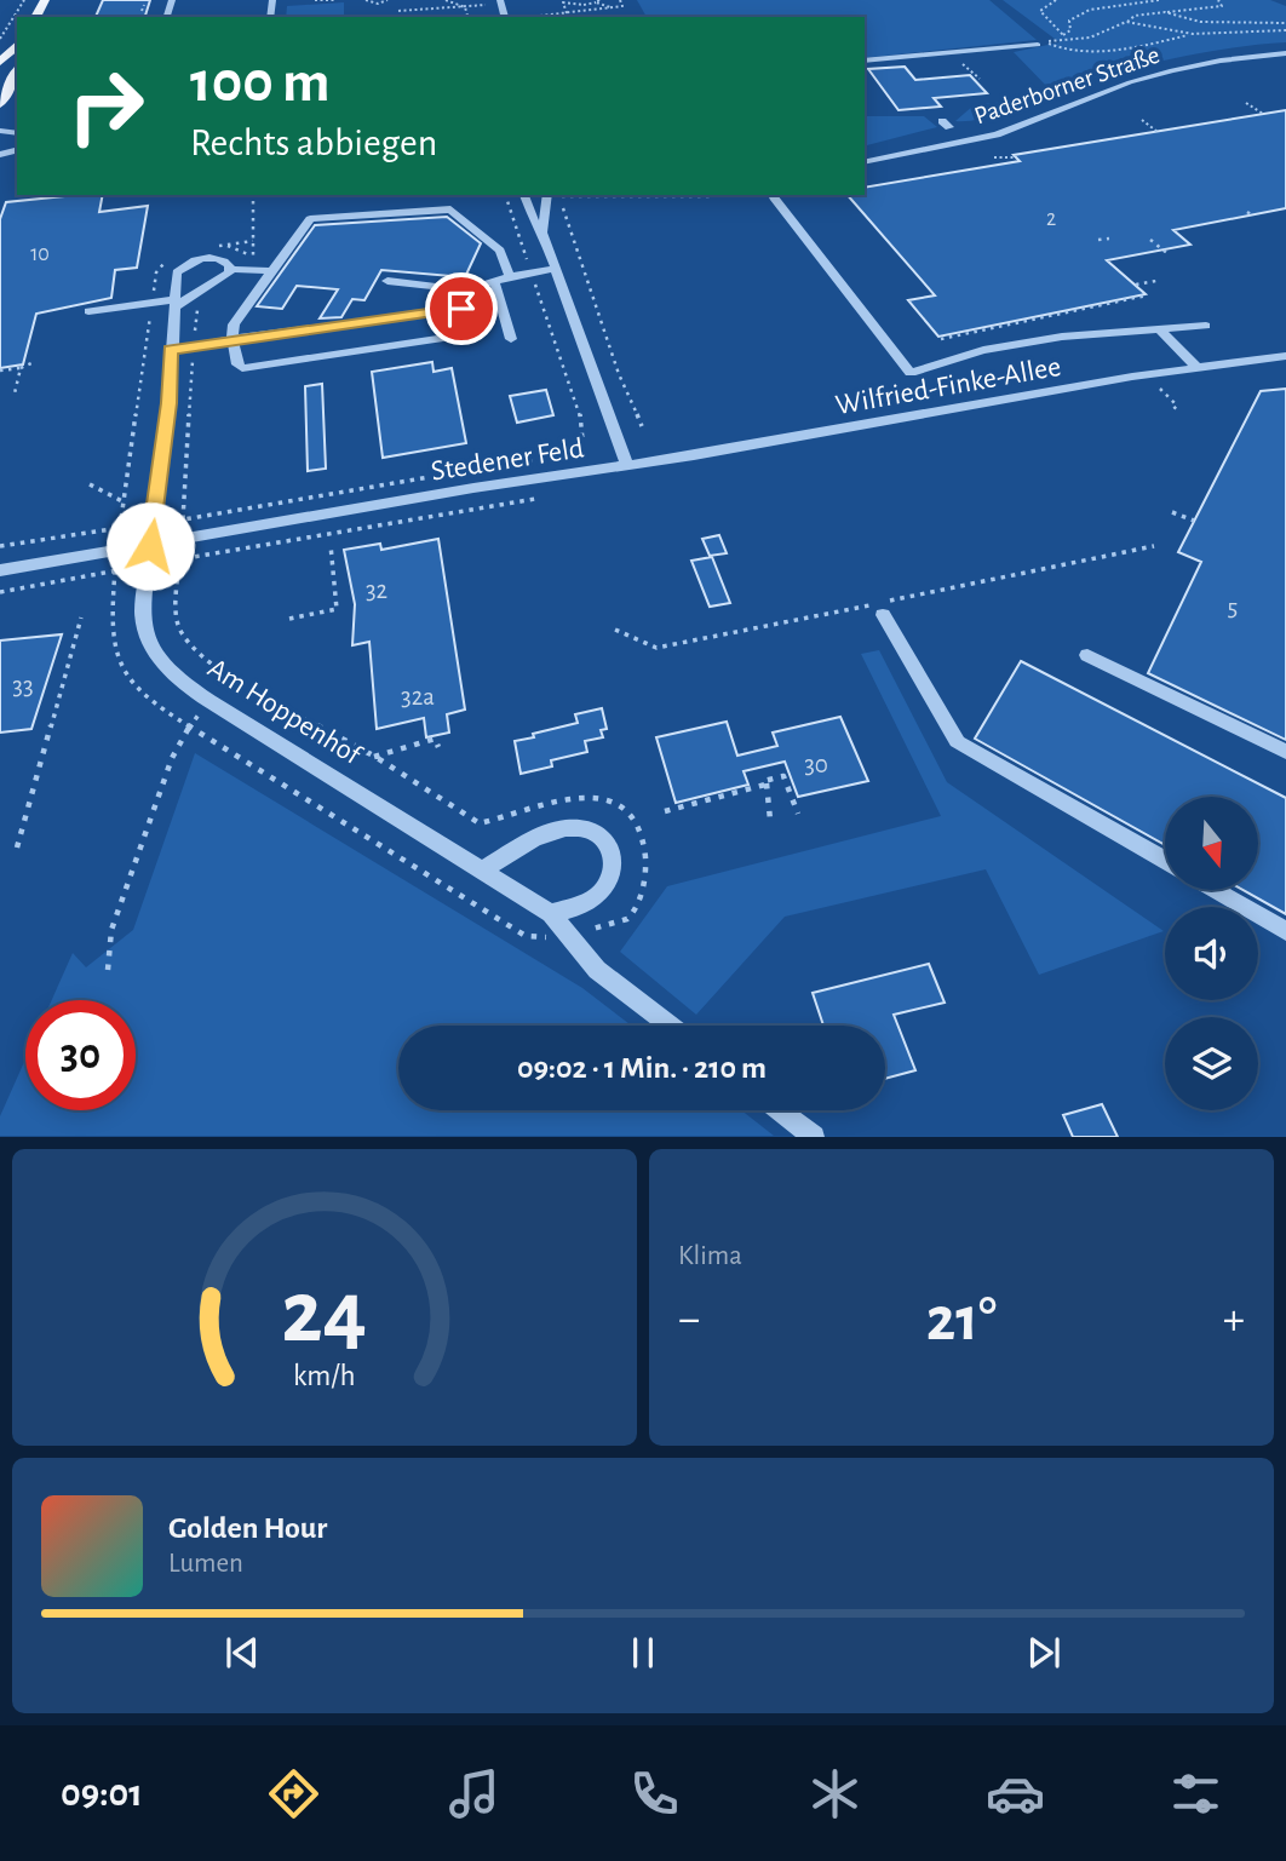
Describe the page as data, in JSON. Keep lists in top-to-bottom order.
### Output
{
  "streets": {
    "street": [
      "Paderborner Straße",
      "Wilfried-Finke-Allee",
      "Stedener Feld",
      "Am Hoppenhof"
    ]
  },
  "crossings": [
    ["Wilfried-Finke-Allee", "Stedener Feld"],
    ["Stedener Feld", "Am Hoppenhof"]
  ],
  "house_numbers": [
    "2",
    "10",
    "32",
    "5",
    "33",
    "32a",
    "30"
  ],
  "north": "bottom",
  "page": {
    "turn": ["100 m", "Rechts abbiegen"],
    "limit": "30",
    "trip": "09:02 · 1 Min. · 210 m",
    "tile": "Klima",
    "heat": ["−", "21°", "+"],
    "song": ["Golden Hour", "Lumen"],
    "tabs": "09:01",
    "gauge": ["24", "km/h"]
  }
}
